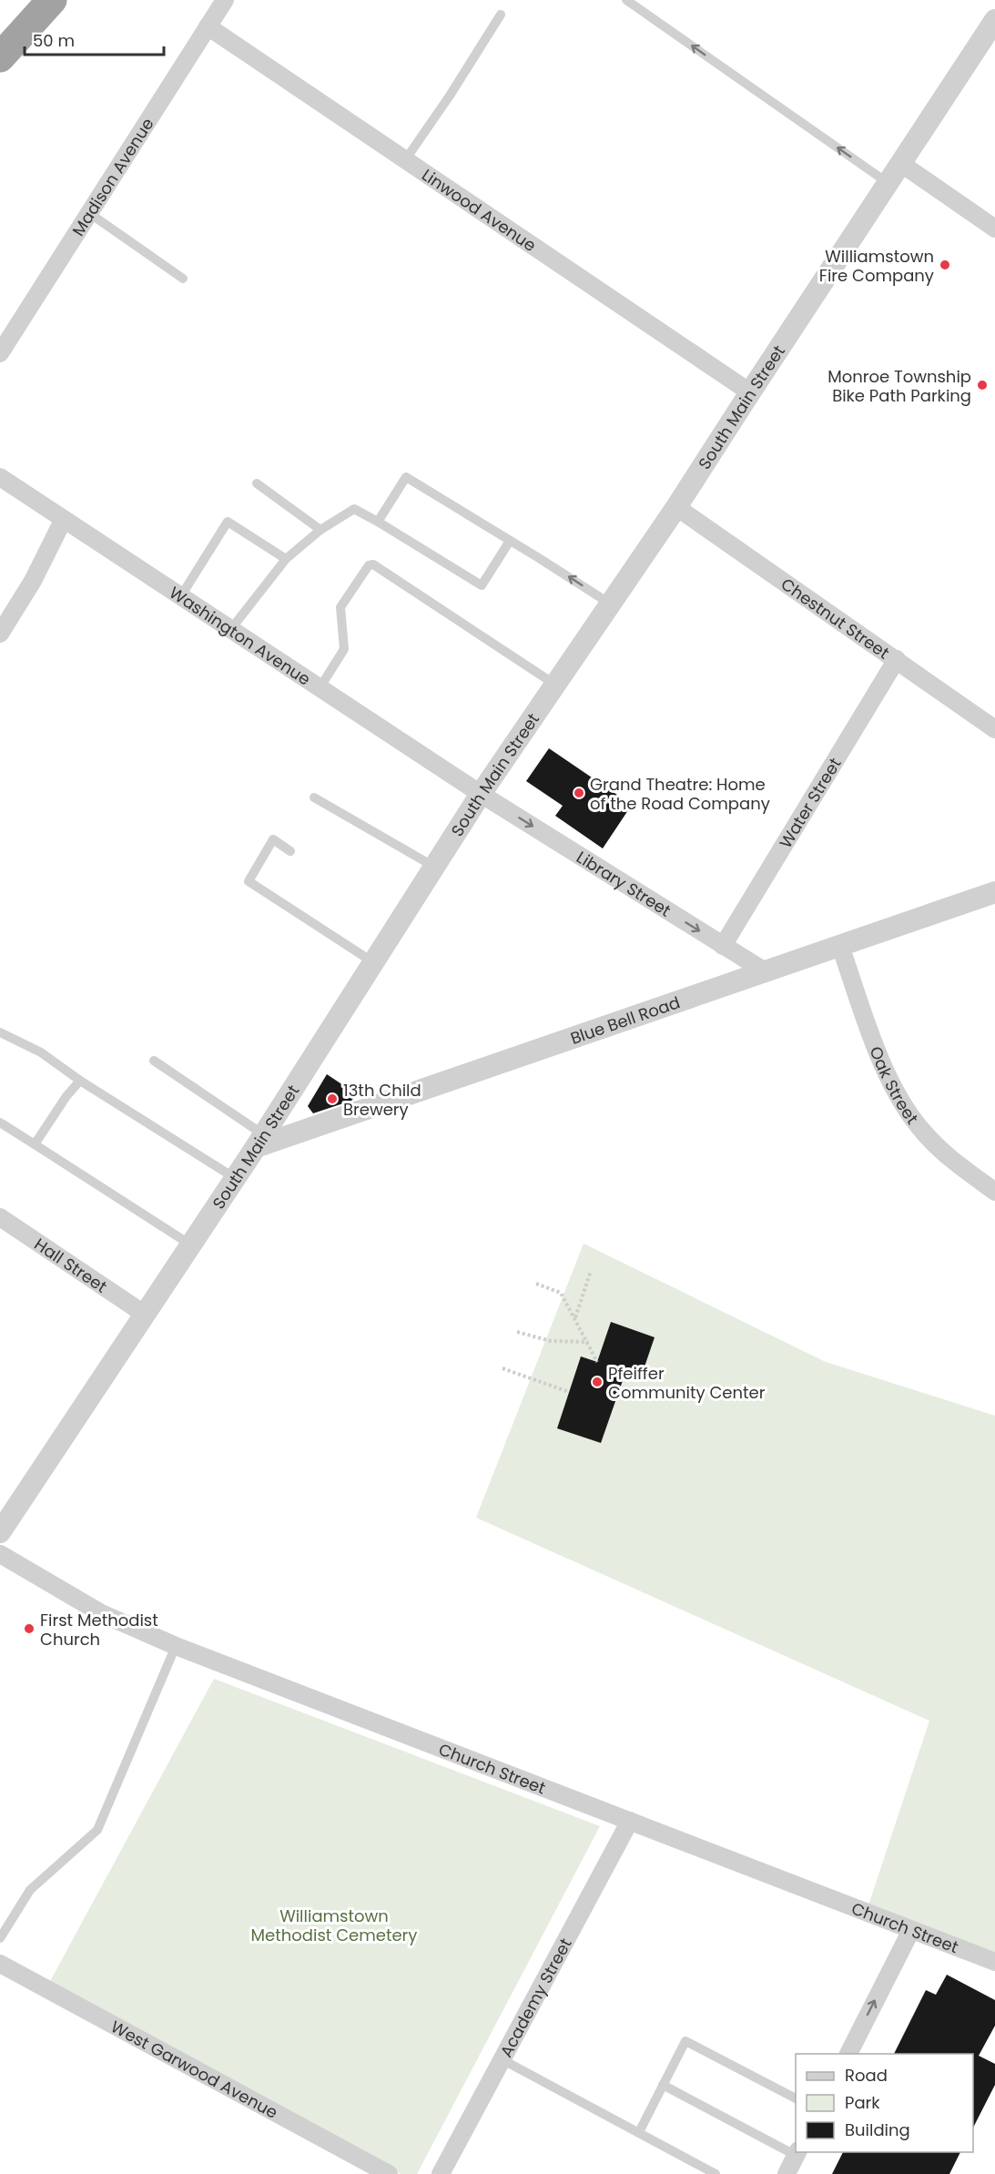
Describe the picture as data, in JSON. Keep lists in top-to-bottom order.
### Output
{
  "streets": {
    "street": [
      "Madison Avenue",
      "Linwood Avenue",
      "South Main Street",
      "Chestnut Street",
      "Washington Avenue",
      "Water Street",
      "Library Street",
      "Blue Bell Road",
      "Oak Street",
      "Hall Street",
      "Church Street",
      "Academy Street",
      "West Garwood Avenue"
    ]
  },
  "crossings": [
    ["Madison Avenue", "Linwood Avenue"],
    ["Linwood Avenue", "South Main Street"],
    ["South Main Street", "Chestnut Street"],
    ["South Main Street", "Washington Avenue"],
    ["South Main Street", "Library Street"],
    ["South Main Street", "Blue Bell Road"],
    ["South Main Street", "Hall Street"],
    ["Chestnut Street", "Water Street"],
    ["Washington Avenue", "Library Street"],
    ["Water Street", "Library Street"],
    ["Library Street", "Blue Bell Road"],
    ["Blue Bell Road", "Oak Street"],
    ["Church Street", "Academy Street"]
  ],
  "one_way": ["Library Street"],
  "parks": ["Williamstown Methodist Cemetery"],
  "places": [
    "Williamstown Fire Company",
    "Monroe Township Bike Path Parking",
    "Grand Theatre: Home of the Road Company",
    "13th Child Brewery",
    "Pfeiffer Community Center",
    "First Methodist Church"
  ],
  "legend": ["Road", "Park", "Building"],
  "scale_bar": "50 m"
}
